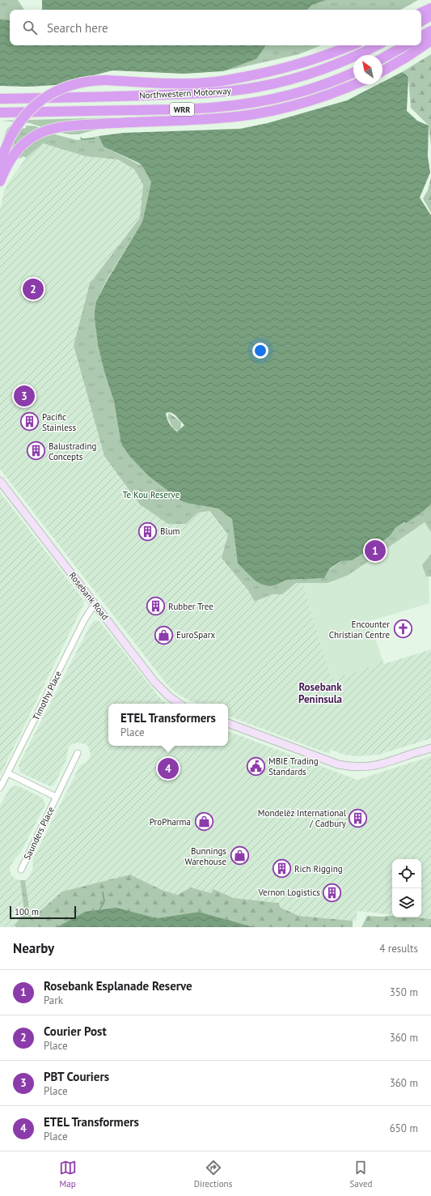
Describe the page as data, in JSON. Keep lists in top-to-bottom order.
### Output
{
  "streets": {
    "highway": ["Northwestern Motorway", "WRR"],
    "main road": ["Rosebank Road"],
    "street": ["Timothy Place", "Saunders Place"]
  },
  "crossings": [
    ["Rosebank Road", "Timothy Place"],
    ["Timothy Place", "Saunders Place"]
  ],
  "districts": ["Rosebank Peninsula"],
  "parks": ["Te Kou Reserve"],
  "places": {
    "building": [
      "Pacific Stainless",
      "Balustrading Concepts",
      "Blum",
      "Rubber Tree",
      "Mondelēz International / Cadbury",
      "Rich Rigging",
      "Vernon Logistics"
    ],
    "church": ["Encounter Christian Centre"],
    "shop": ["EuroSparx", "ProPharma", "Bunnings Warehouse"],
    "public building": ["MBIE Trading Standards"]
  },
  "scale_bar": "100 m",
  "north": "top left",
  "page": {
    "search": "Search here",
    "pins": [
      "2",
      "3",
      "1",
      "4"
    ],
    "popup": ["ETEL Transformers", "Place"],
    "scale": "100 m",
    "heading": ["Nearby", "4 results"],
    "list": [
      {
        "mark": "1",
        "name": "Rosebank Esplanade Reserve",
        "note": "Park",
        "value": "350 m"
      },
      {
        "mark": "2",
        "name": "Courier Post",
        "note": "Place",
        "value": "360 m"
      },
      {
        "mark": "3",
        "name": "PBT Couriers",
        "note": "Place",
        "value": "360 m"
      },
      {
        "mark": "4",
        "name": "ETEL Transformers",
        "note": "Place",
        "value": "650 m"
      }
    ],
    "nav": ["Map", "Directions", "Saved"]
  }
}
